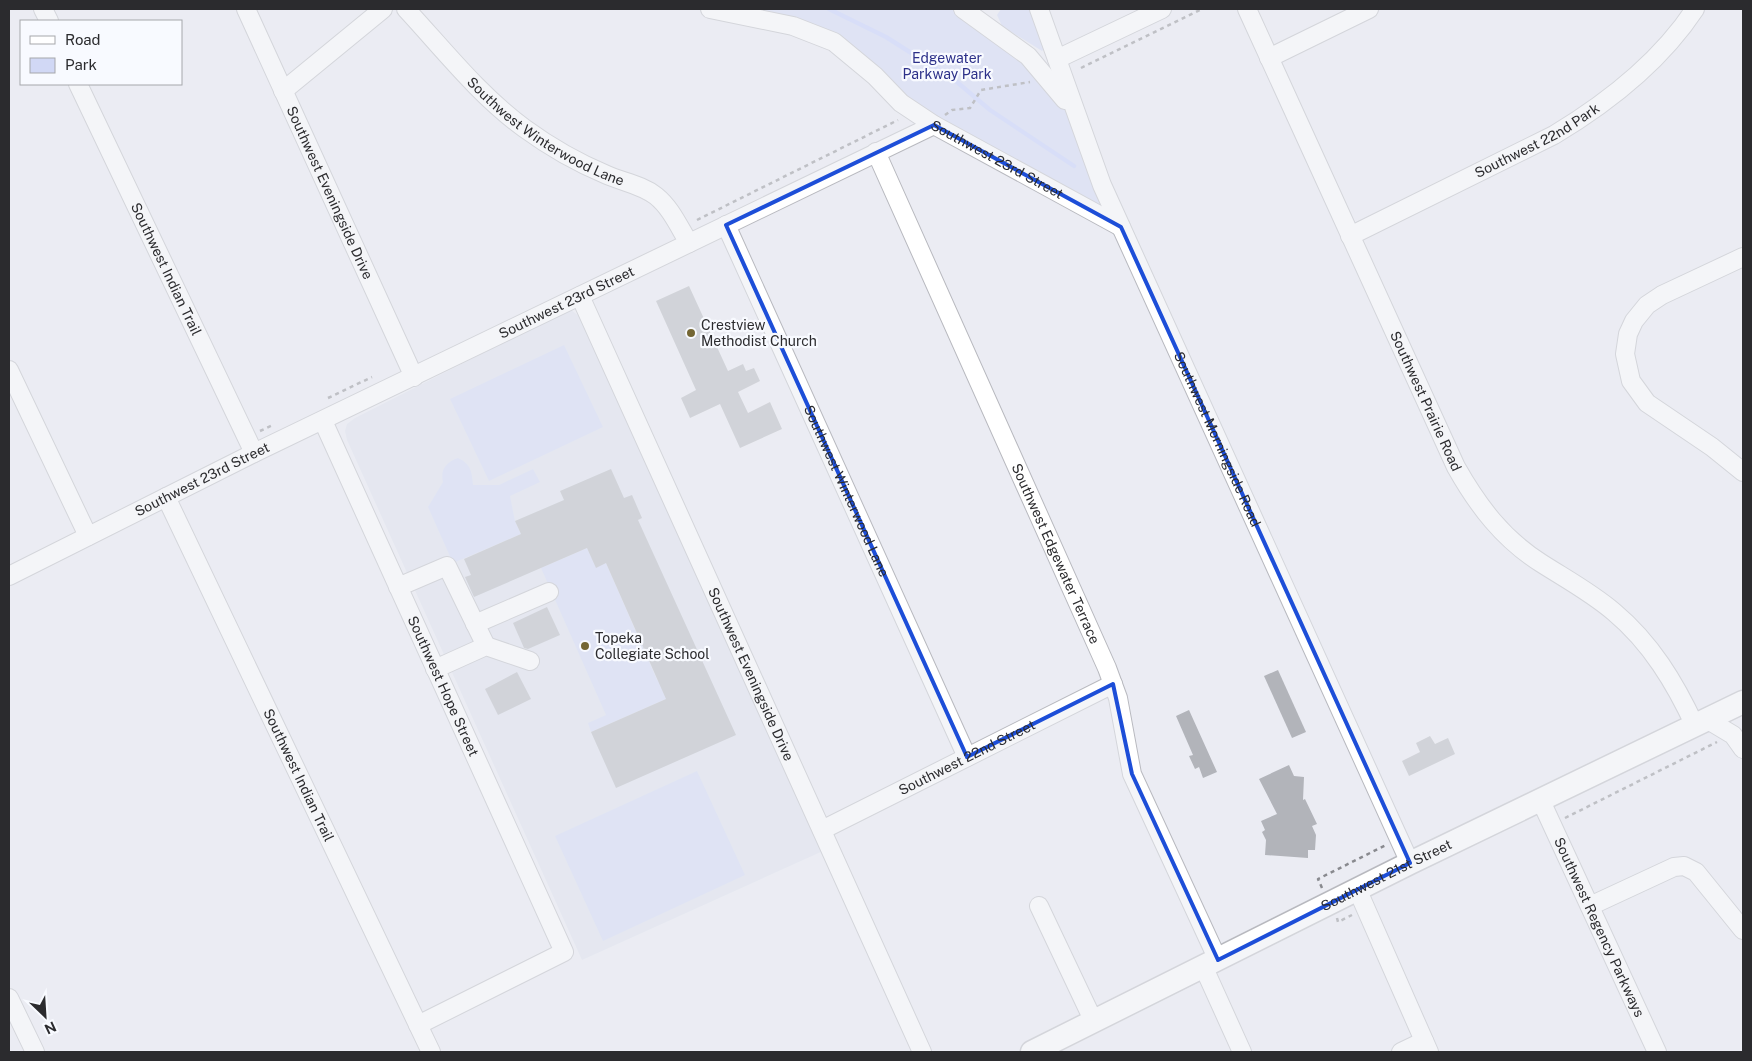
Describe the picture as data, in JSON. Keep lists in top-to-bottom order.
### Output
{
  "streets": {
    "main road": ["Southwest 21st Street"],
    "street": [
      "Southwest Winterwood Lane",
      "Southwest 22nd Park",
      "Southwest 23rd Street",
      "Southwest Eveningside Drive",
      "Southwest Indian Trail",
      "Southwest Prairie Road",
      "Southwest Morningside Road",
      "Southwest Edgewater Terrace",
      "Southwest Hope Street",
      "Southwest 22nd Street",
      "Southwest Regency Parkways"
    ]
  },
  "crossings": [
    ["Southwest Winterwood Lane", "Southwest 23rd Street"],
    ["Southwest Winterwood Lane", "Southwest 22nd Street"],
    ["Southwest 22nd Park", "Southwest Prairie Road"],
    ["Southwest 23rd Street", "Southwest Eveningside Drive"],
    ["Southwest 23rd Street", "Southwest Indian Trail"],
    ["Southwest 23rd Street", "Southwest Morningside Road"],
    ["Southwest 23rd Street", "Southwest Edgewater Terrace"],
    ["Southwest 23rd Street", "Southwest Hope Street"],
    ["Southwest Eveningside Drive", "Southwest 22nd Street"],
    ["Southwest Indian Trail", "Southwest Hope Street"],
    ["Southwest Prairie Road", "Southwest 21st Street"],
    ["Southwest Morningside Road", "Southwest 21st Street"],
    ["Southwest Edgewater Terrace", "Southwest 22nd Street"],
    ["Southwest Edgewater Terrace", "Southwest 21st Street"],
    ["Southwest 21st Street", "Southwest Regency Parkways"]
  ],
  "parks": ["Edgewater Parkway Park"],
  "places": ["Crestview Methodist Church", "Topeka Collegiate School"],
  "legend": ["Road", "Park"],
  "north": "bottom right"
}
